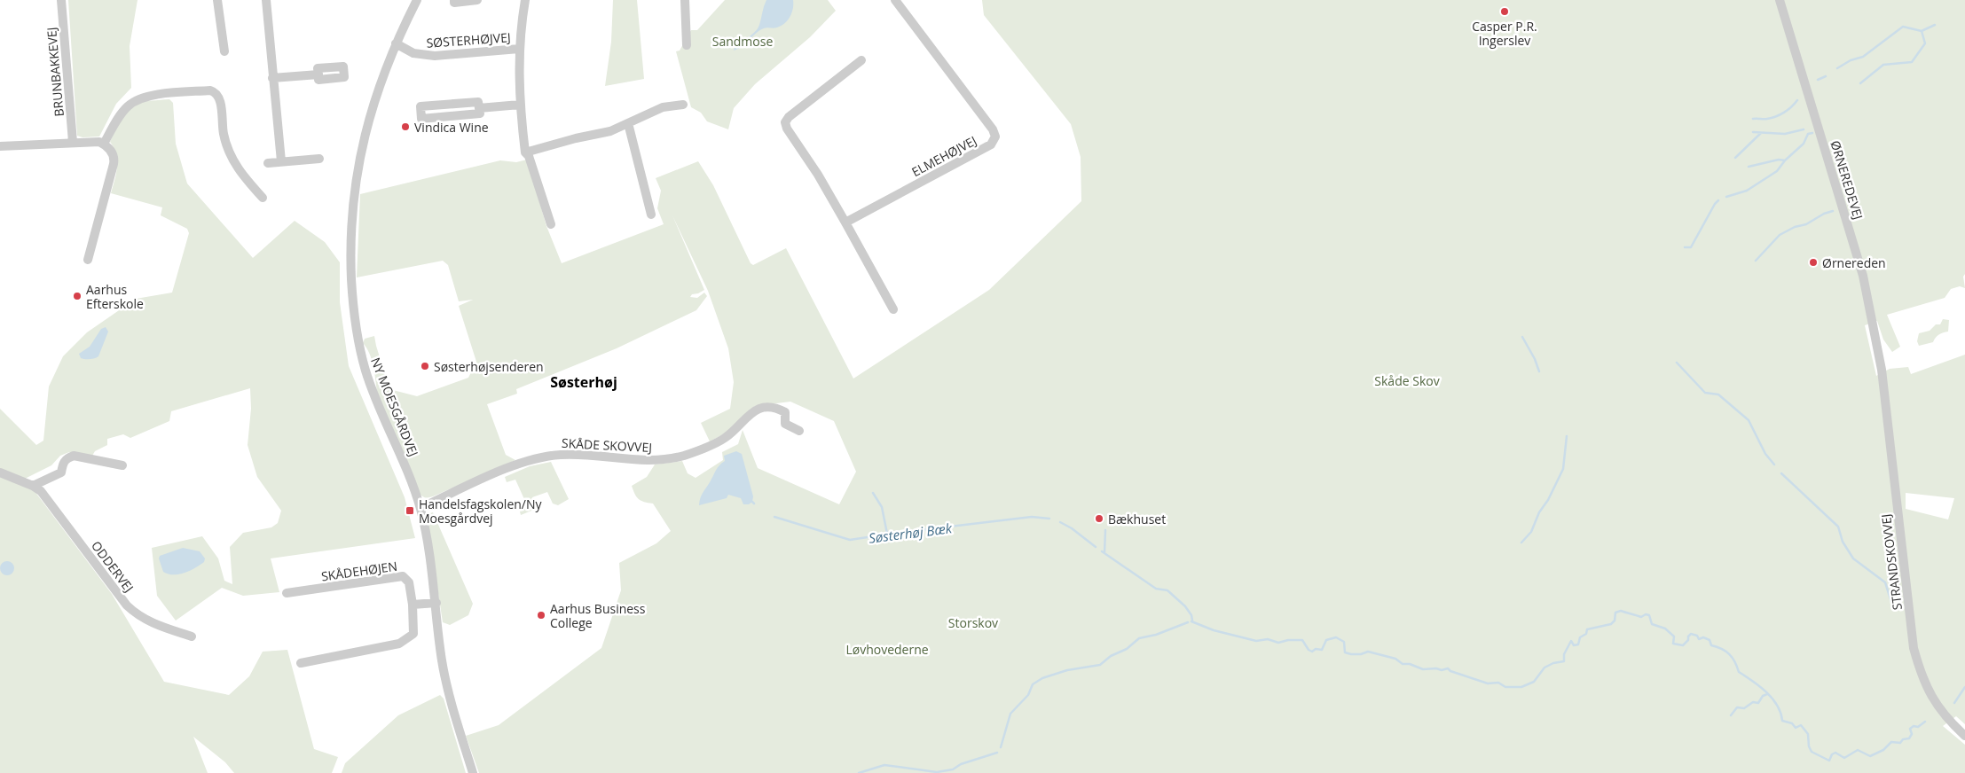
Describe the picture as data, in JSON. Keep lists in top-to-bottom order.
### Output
{
  "streets": {
    "street": [
      "SØSTERHØJVEJ",
      "BRUNBAKKEVEJ",
      "ELMEHØJVEJ",
      "ØRNEREDEVEJ",
      "NY MOESGÅRDVEJ",
      "SKÅDE SKOVVEJ",
      "STRANDSKOVVEJ",
      "ODDERVEJ",
      "SKÅDEHØJEN"
    ]
  },
  "crossings": [
    ["SØSTERHØJVEJ", "NY MOESGÅRDVEJ"],
    ["ØRNEREDEVEJ", "STRANDSKOVVEJ"],
    ["NY MOESGÅRDVEJ", "SKÅDE SKOVVEJ"]
  ],
  "districts": ["Søsterhøj"],
  "water": ["Søsterhøj Bæk"],
  "parks": [
    "Sandmose",
    "Skåde Skov",
    "Storskov",
    "Løvhovederne"
  ],
  "places": {
    "other": [
      "Casper P.R. Ingerslev",
      "Vindica Wine",
      "Ørnereden",
      "Aarhus Efterskole",
      "Søsterhøjsenderen",
      "Bækhuset",
      "Aarhus Business College"
    ],
    "transit": ["Handelsfagskolen/Ny Moesgårdvej"]
  }
}
